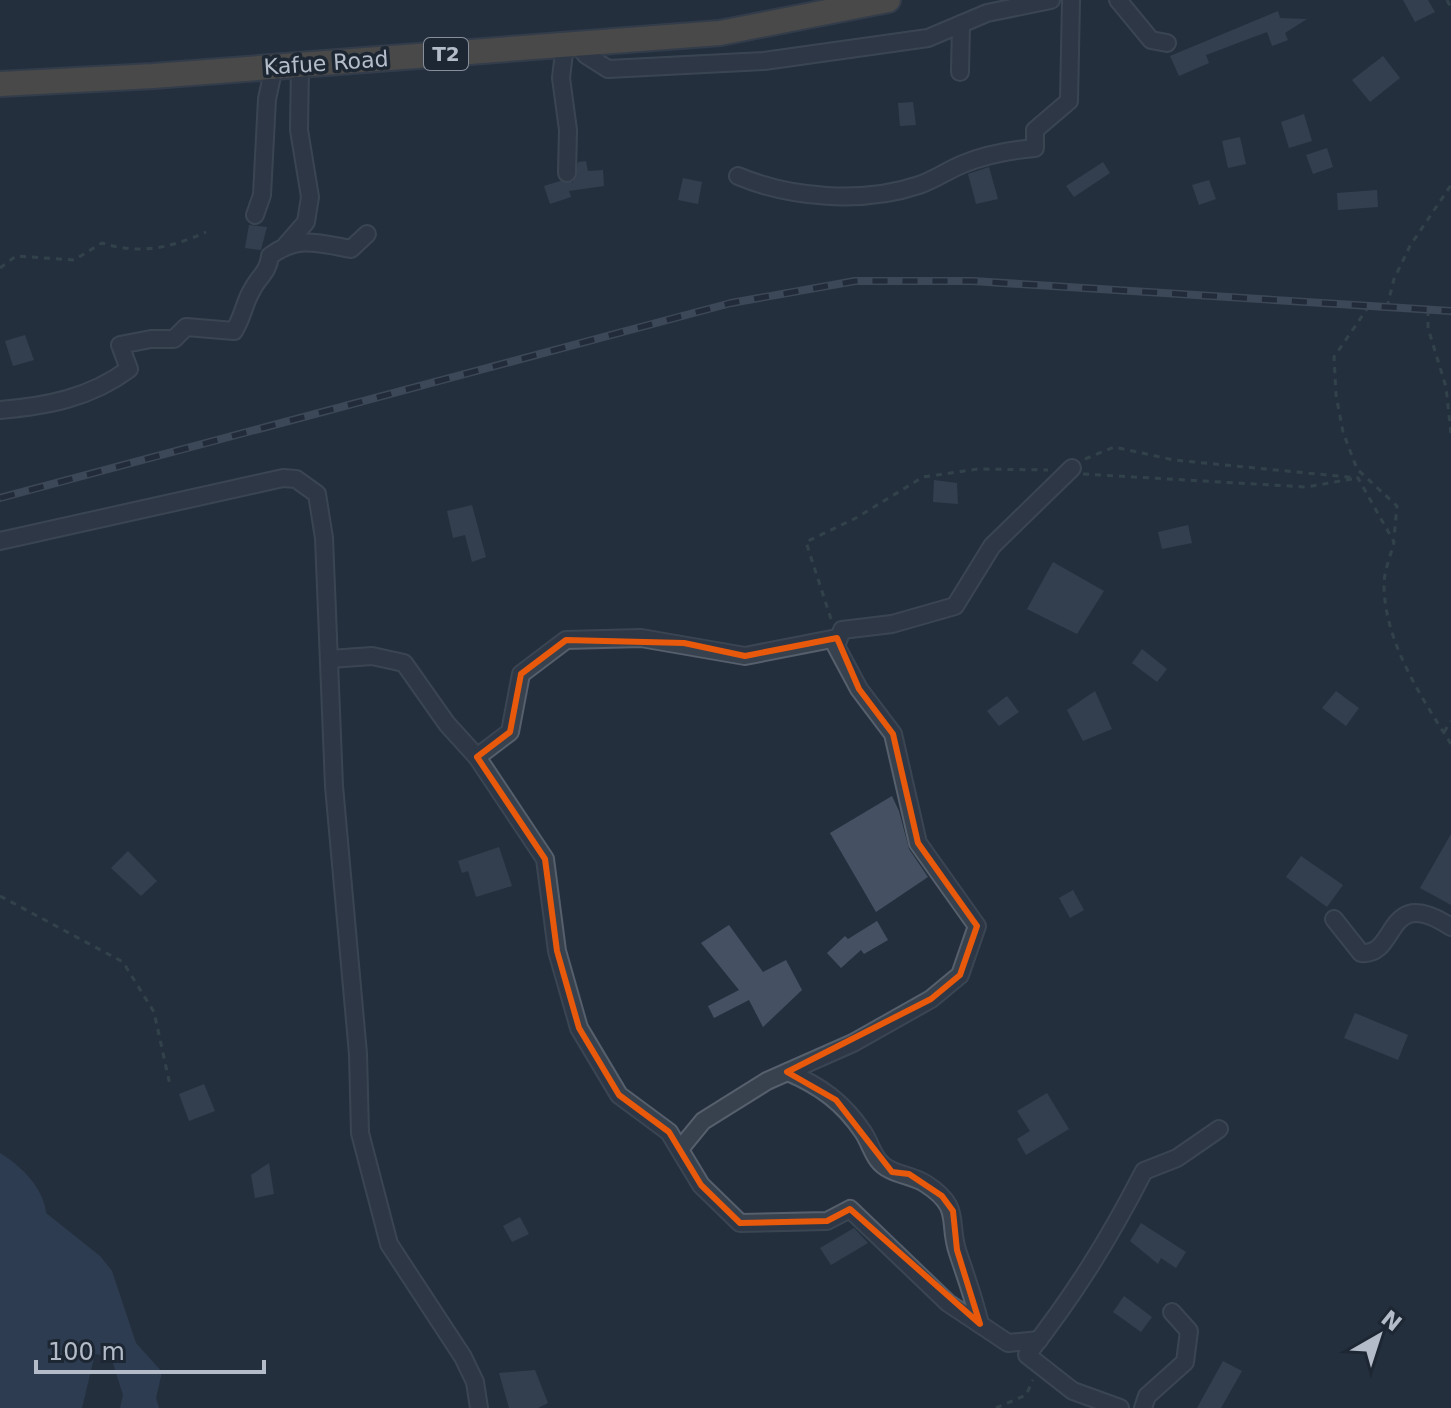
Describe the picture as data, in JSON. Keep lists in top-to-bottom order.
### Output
{
  "streets": {
    "highway": ["T2", "Kafue Road"]
  },
  "scale_bar": "100 m",
  "north": "top right"
}
